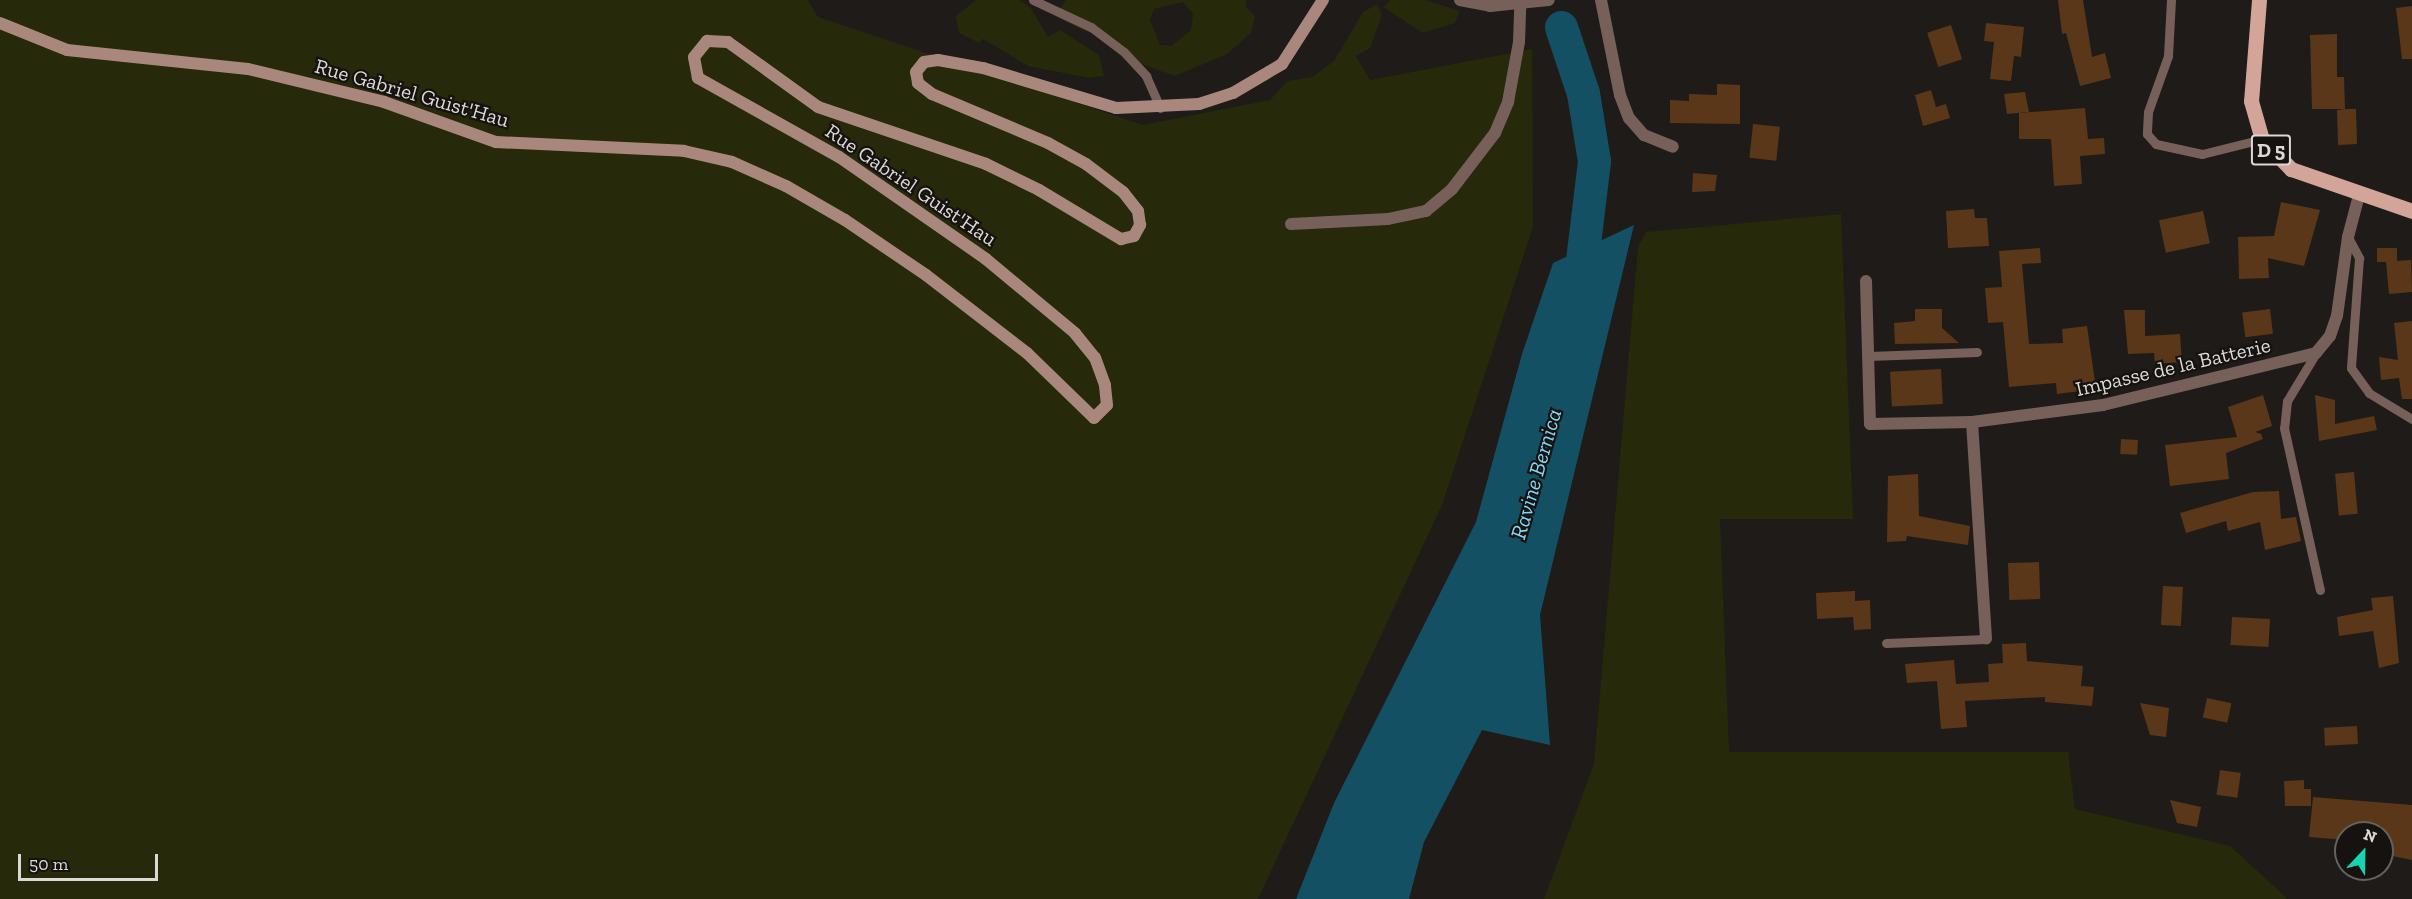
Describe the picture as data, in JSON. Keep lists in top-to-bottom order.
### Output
{
  "streets": {
    "main road": ["Rue Gabriel Guist'Hau", "D 5"],
    "street": ["Impasse de la Batterie"]
  },
  "water": ["Ravine Bernica"],
  "scale_bar": "50 m",
  "north": "top"
}
